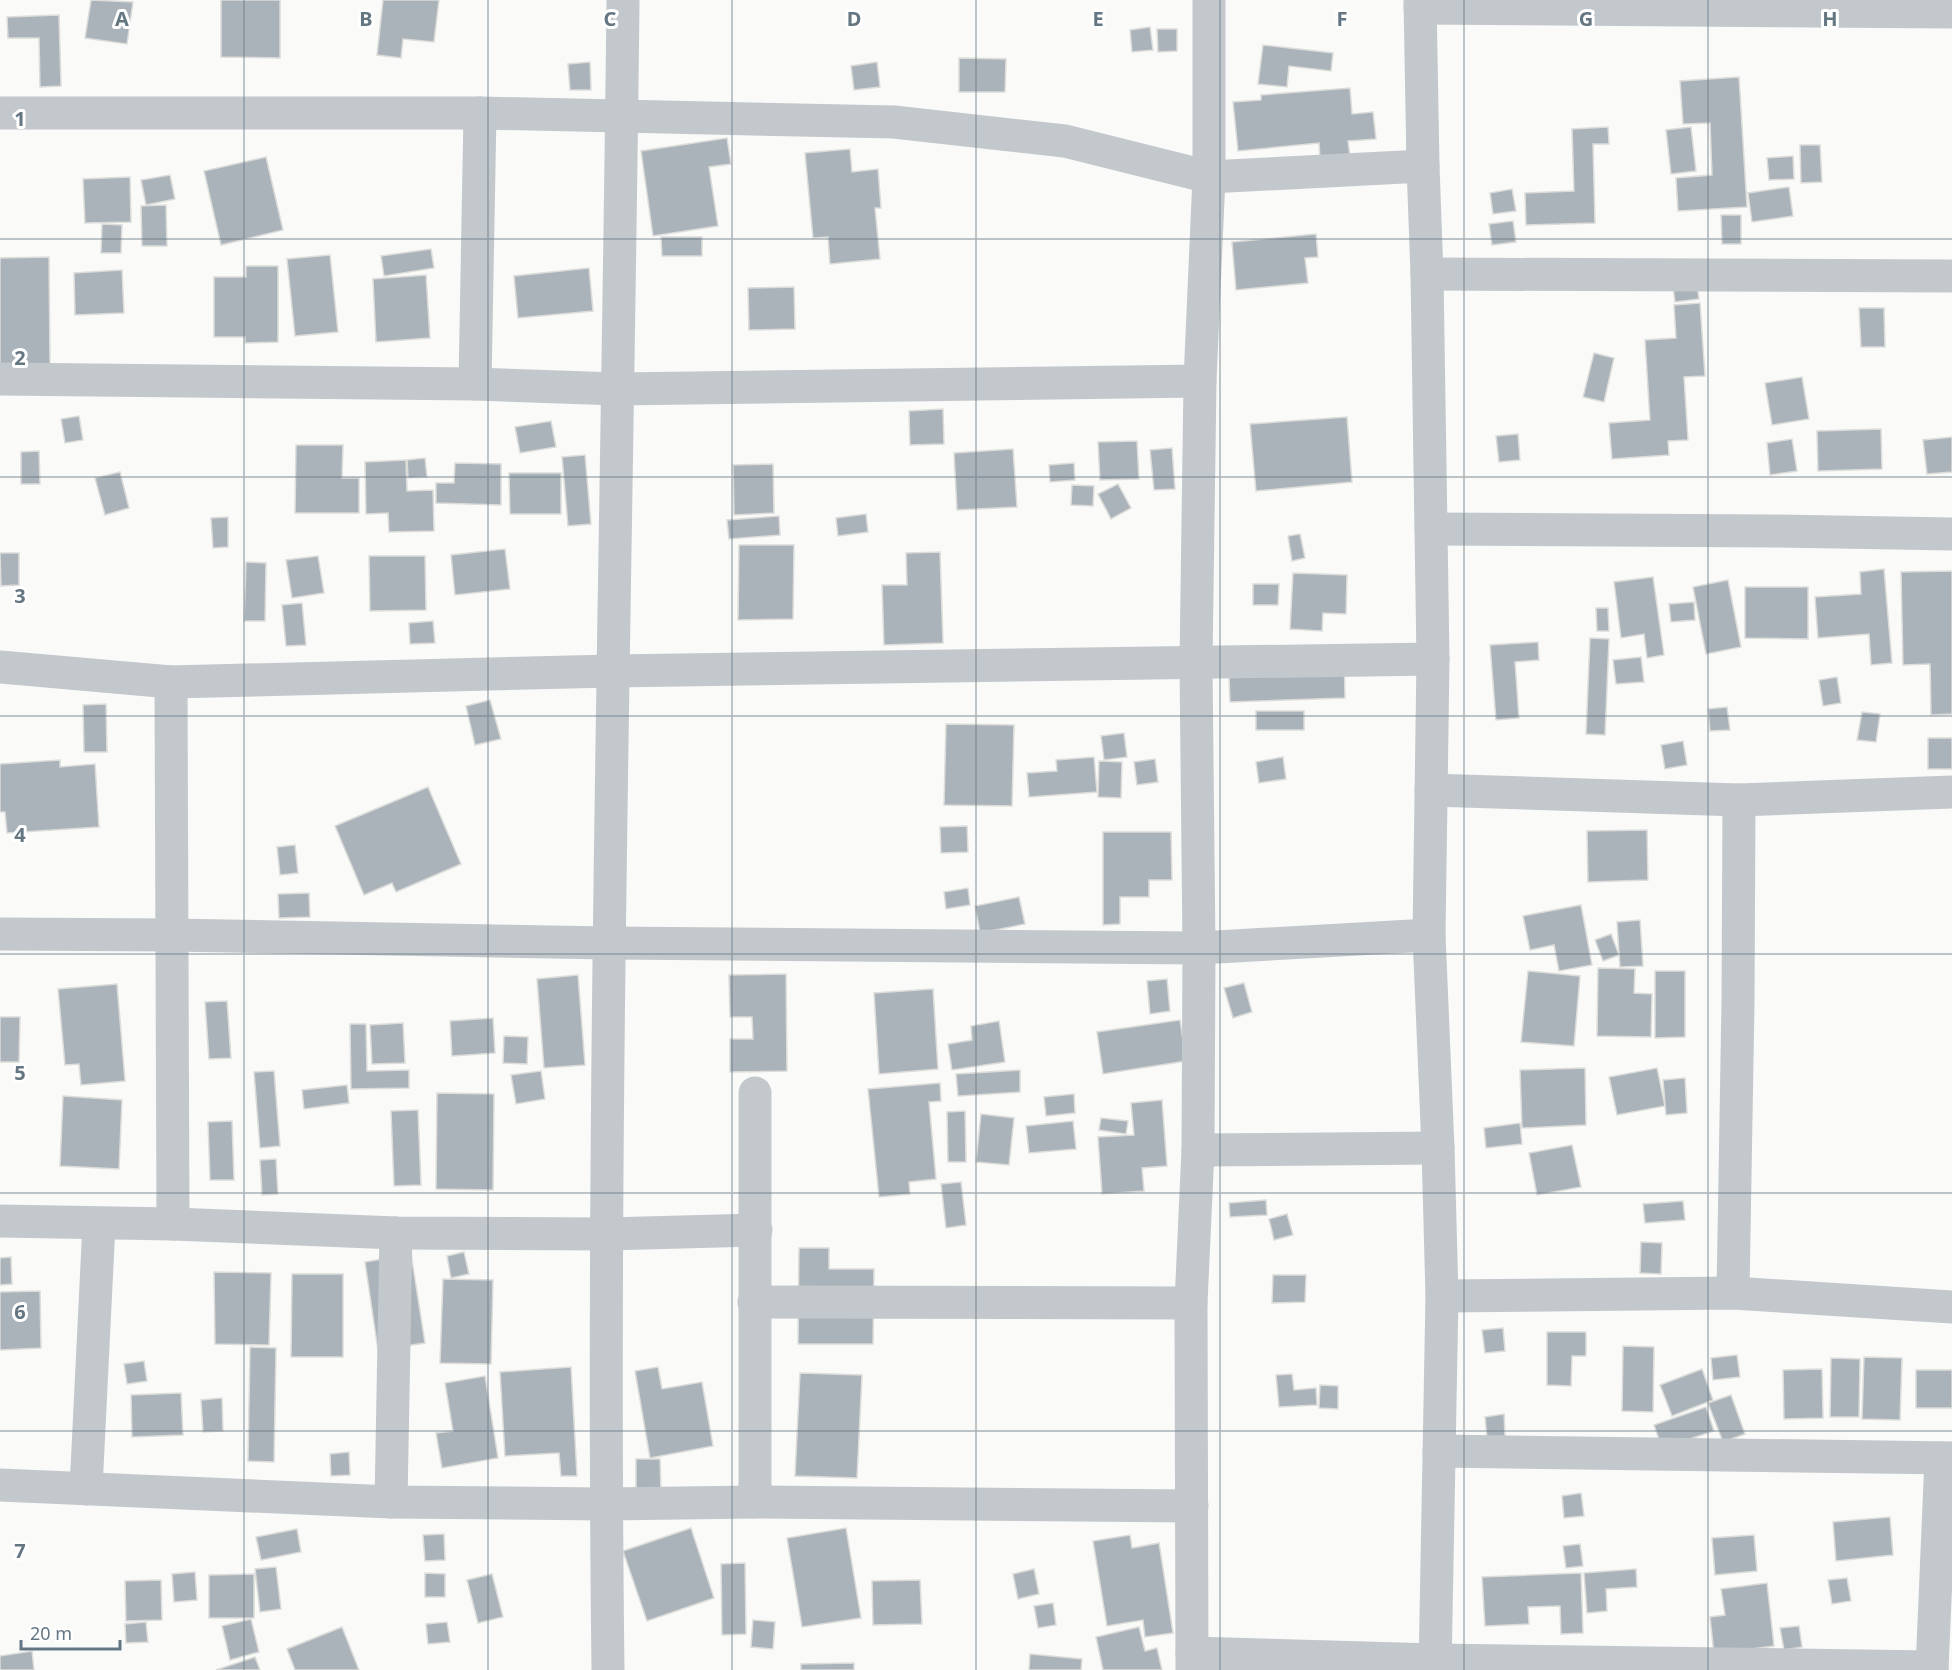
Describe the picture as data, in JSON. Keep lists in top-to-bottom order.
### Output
{
  "scale_bar": "20 m",
  "grid": {
    "columns": [
      "A",
      "B",
      "C",
      "D",
      "E",
      "F",
      "G",
      "H"
    ],
    "rows": [
      "1",
      "2",
      "3",
      "4",
      "5",
      "6",
      "7"
    ]
  }
}
